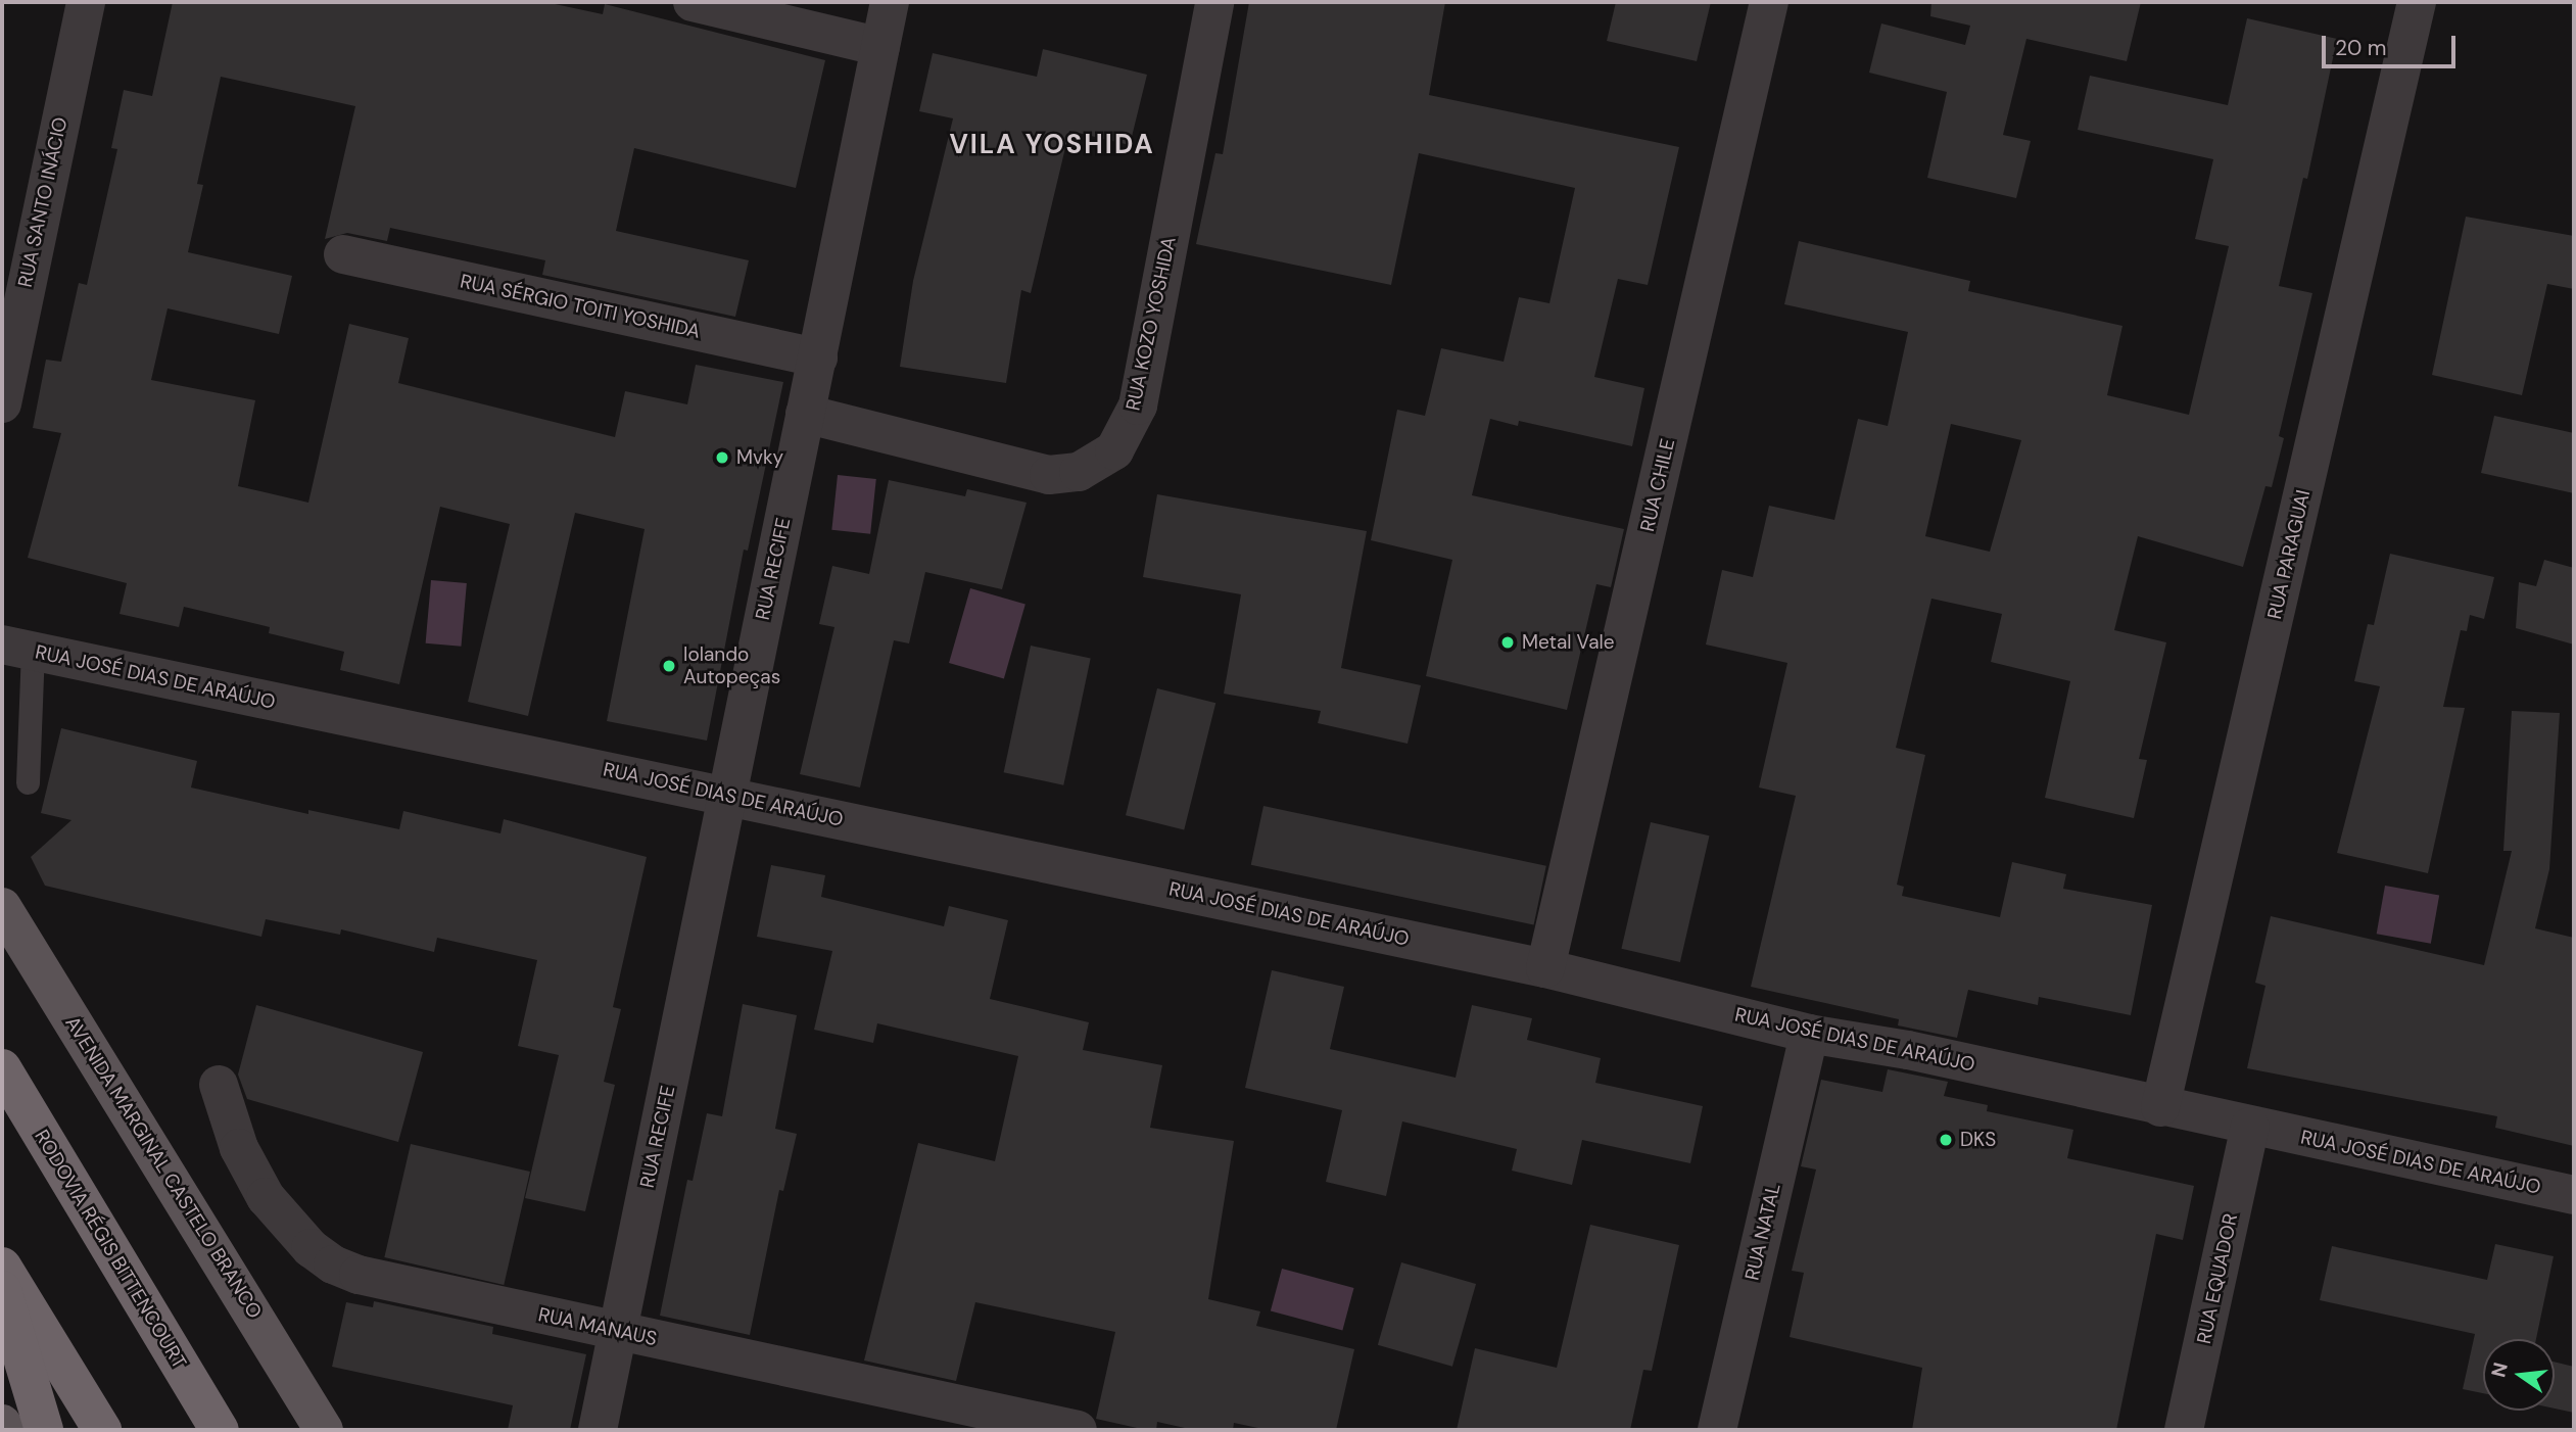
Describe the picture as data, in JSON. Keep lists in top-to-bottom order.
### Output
{
  "streets": {
    "highway": ["RODOVIA RÉGIS BITTENCOURT"],
    "main road": ["AVENIDA MARGINAL CASTELO BRANCO"],
    "street": [
      "RUA SANTO INÁCIO",
      "RUA SÉRGIO TOITI YOSHIDA",
      "RUA KOZO YOSHIDA",
      "RUA CHILE",
      "RUA PARAGUAI",
      "RUA RECIFE",
      "RUA JOSÉ DIAS DE ARAÚJO",
      "RUA NATAL",
      "RUA EQUADOR",
      "RUA MANAUS"
    ]
  },
  "crossings": [
    ["RUA SÉRGIO TOITI YOSHIDA", "RUA RECIFE"],
    ["RUA KOZO YOSHIDA", "RUA RECIFE"],
    ["RUA CHILE", "RUA JOSÉ DIAS DE ARAÚJO"],
    ["RUA PARAGUAI", "RUA JOSÉ DIAS DE ARAÚJO"],
    ["RUA RECIFE", "RUA JOSÉ DIAS DE ARAÚJO"],
    ["RUA RECIFE", "RUA MANAUS"],
    ["RUA JOSÉ DIAS DE ARAÚJO", "RUA NATAL"],
    ["RUA JOSÉ DIAS DE ARAÚJO", "RUA EQUADOR"]
  ],
  "districts": ["VILA YOSHIDA"],
  "places": [
    "Mvky",
    "Metal Vale",
    "Iolando Autopeças",
    "DKS"
  ],
  "scale_bar": "20 m",
  "north": "left"
}
